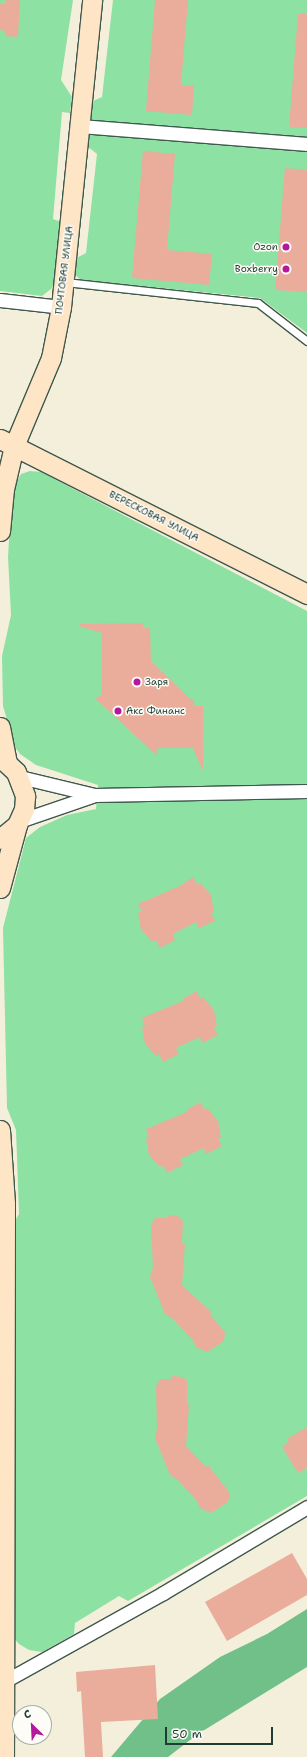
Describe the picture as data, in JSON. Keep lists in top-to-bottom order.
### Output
{
  "streets": {
    "street": ["ПОЧТОВАЯ УЛИЦА", "ВЕРЕСКОВАЯ УЛИЦА"]
  },
  "crossings": [
    ["ПОЧТОВАЯ УЛИЦА", "ВЕРЕСКОВАЯ УЛИЦА"]
  ],
  "places": [
    "Ozon",
    "Boxberry",
    "Заря",
    "Акс Финанс"
  ],
  "scale_bar": "50 m",
  "north": "top left"
}
